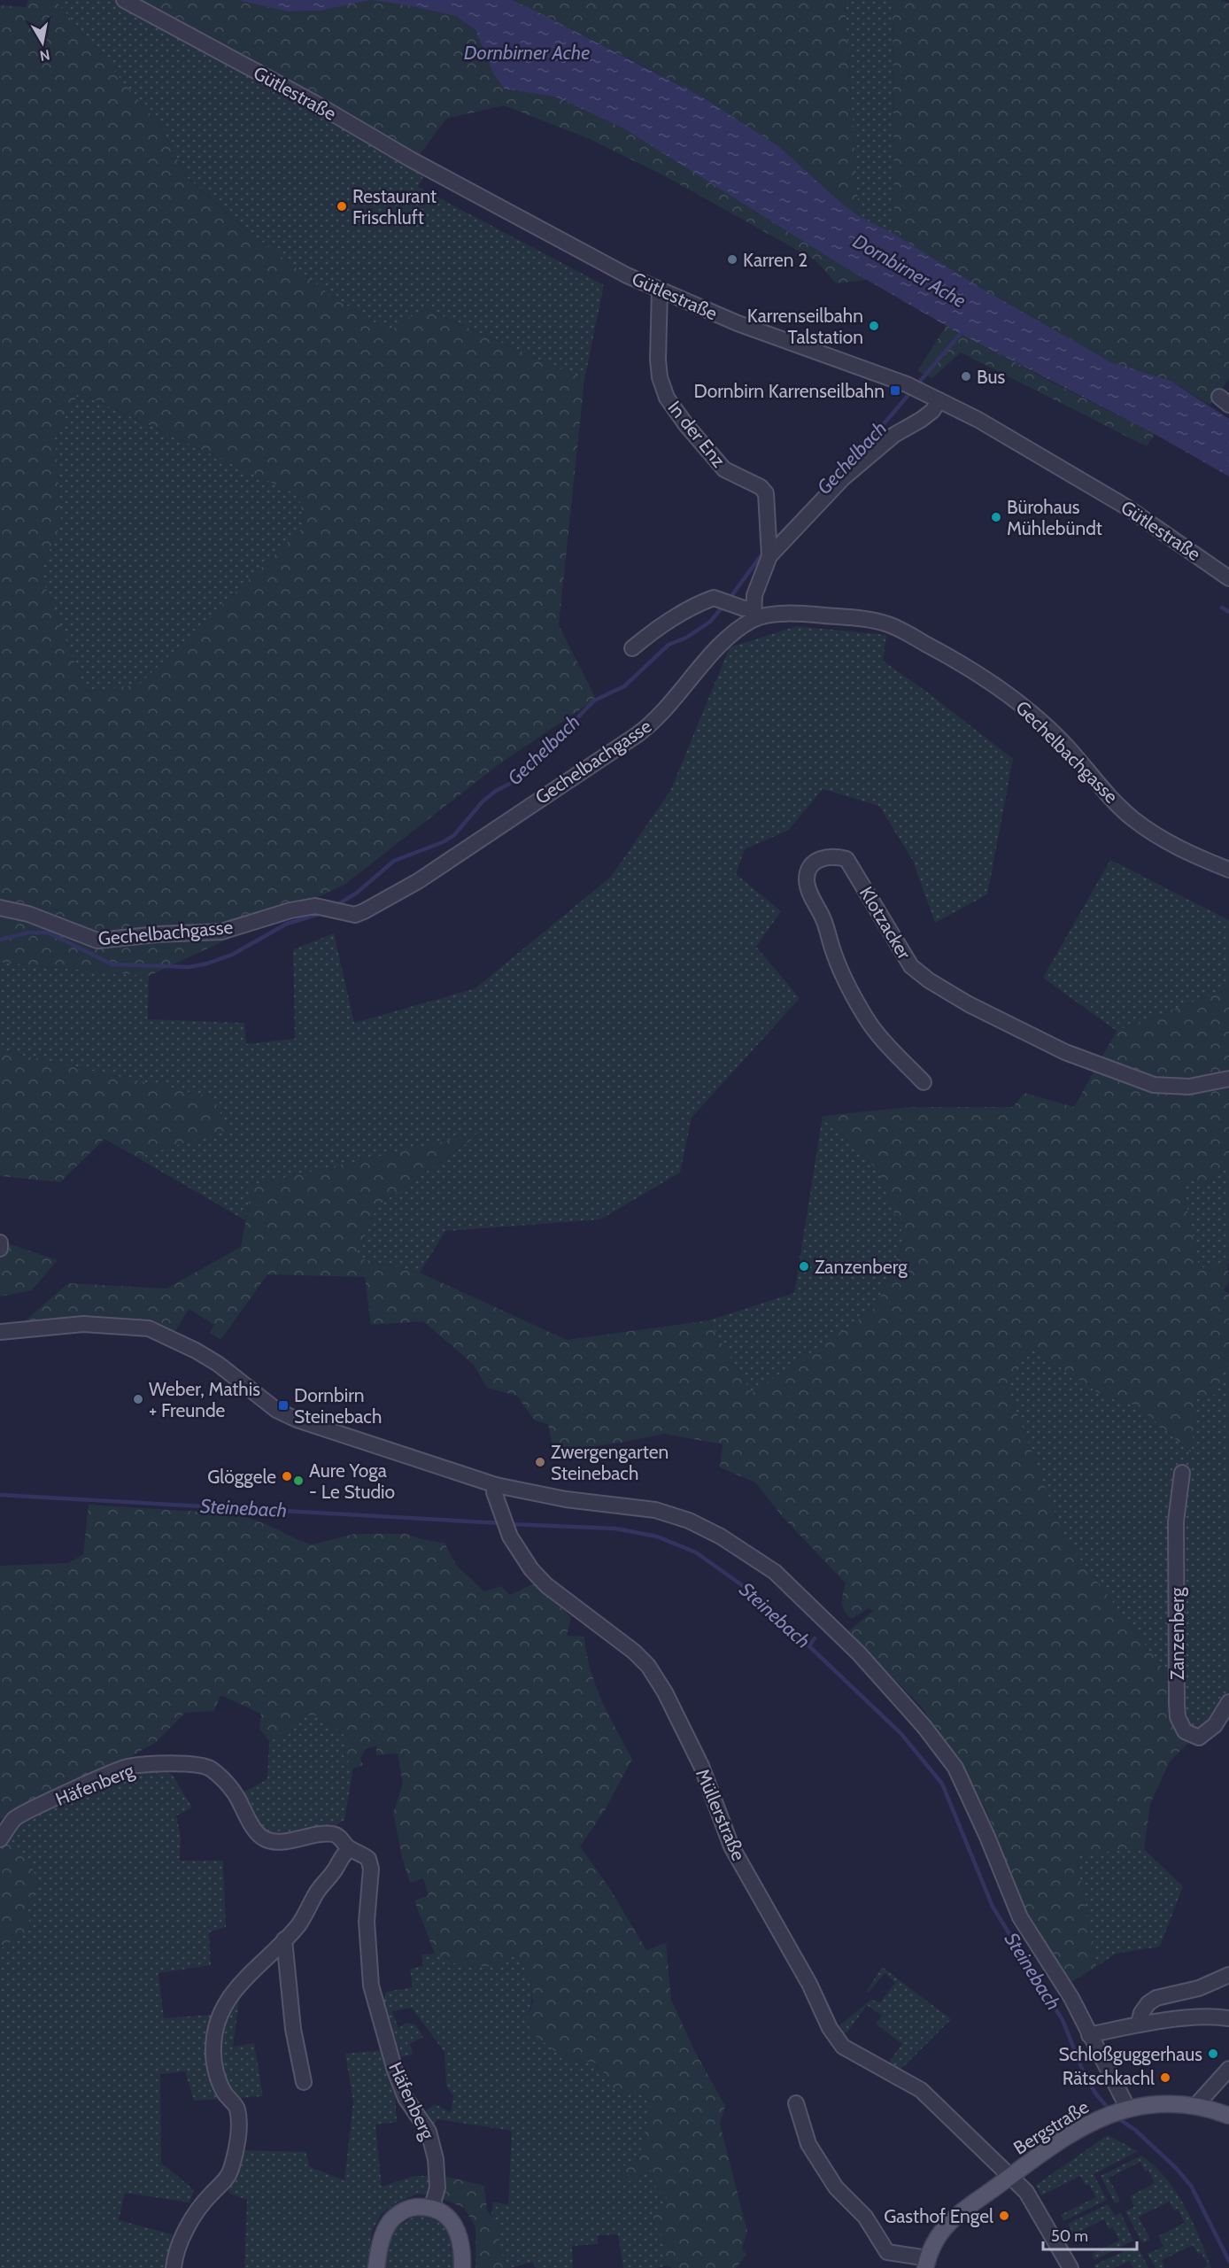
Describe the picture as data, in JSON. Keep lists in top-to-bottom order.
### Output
{
  "streets": {
    "main road": ["Bergstraße"],
    "street": [
      "Gütlestraße",
      "In der Enz",
      "Gechelbachgasse",
      "Klotzacker",
      "Zanzenberg",
      "Häfenberg",
      "Müllerstraße"
    ]
  },
  "crossings": [
    ["Gütlestraße", "In der Enz"],
    ["In der Enz", "Gechelbachgasse"],
    ["Müllerstraße", "Bergstraße"]
  ],
  "water": ["Dornbirner Ache", "Gechelbach", "Steinebach"],
  "places": {
    "other": [
      "Restaurant Frischluft",
      "Karren 2",
      "Karrenseilbahn Talstation",
      "Bus",
      "Bürohaus Mühlebündt",
      "Zanzenberg",
      "Weber, Mathis + Freunde",
      "Zwergengarten Steinebach",
      "Glöggele",
      "Aure Yoga - Le Studio",
      "Schloßguggerhaus",
      "Rätschkachl",
      "Gasthof Engel"
    ],
    "transit": ["Dornbirn Karrenseilbahn", "Dornbirn Steinebach"]
  },
  "scale_bar": "50 m",
  "north": "bottom"
}
